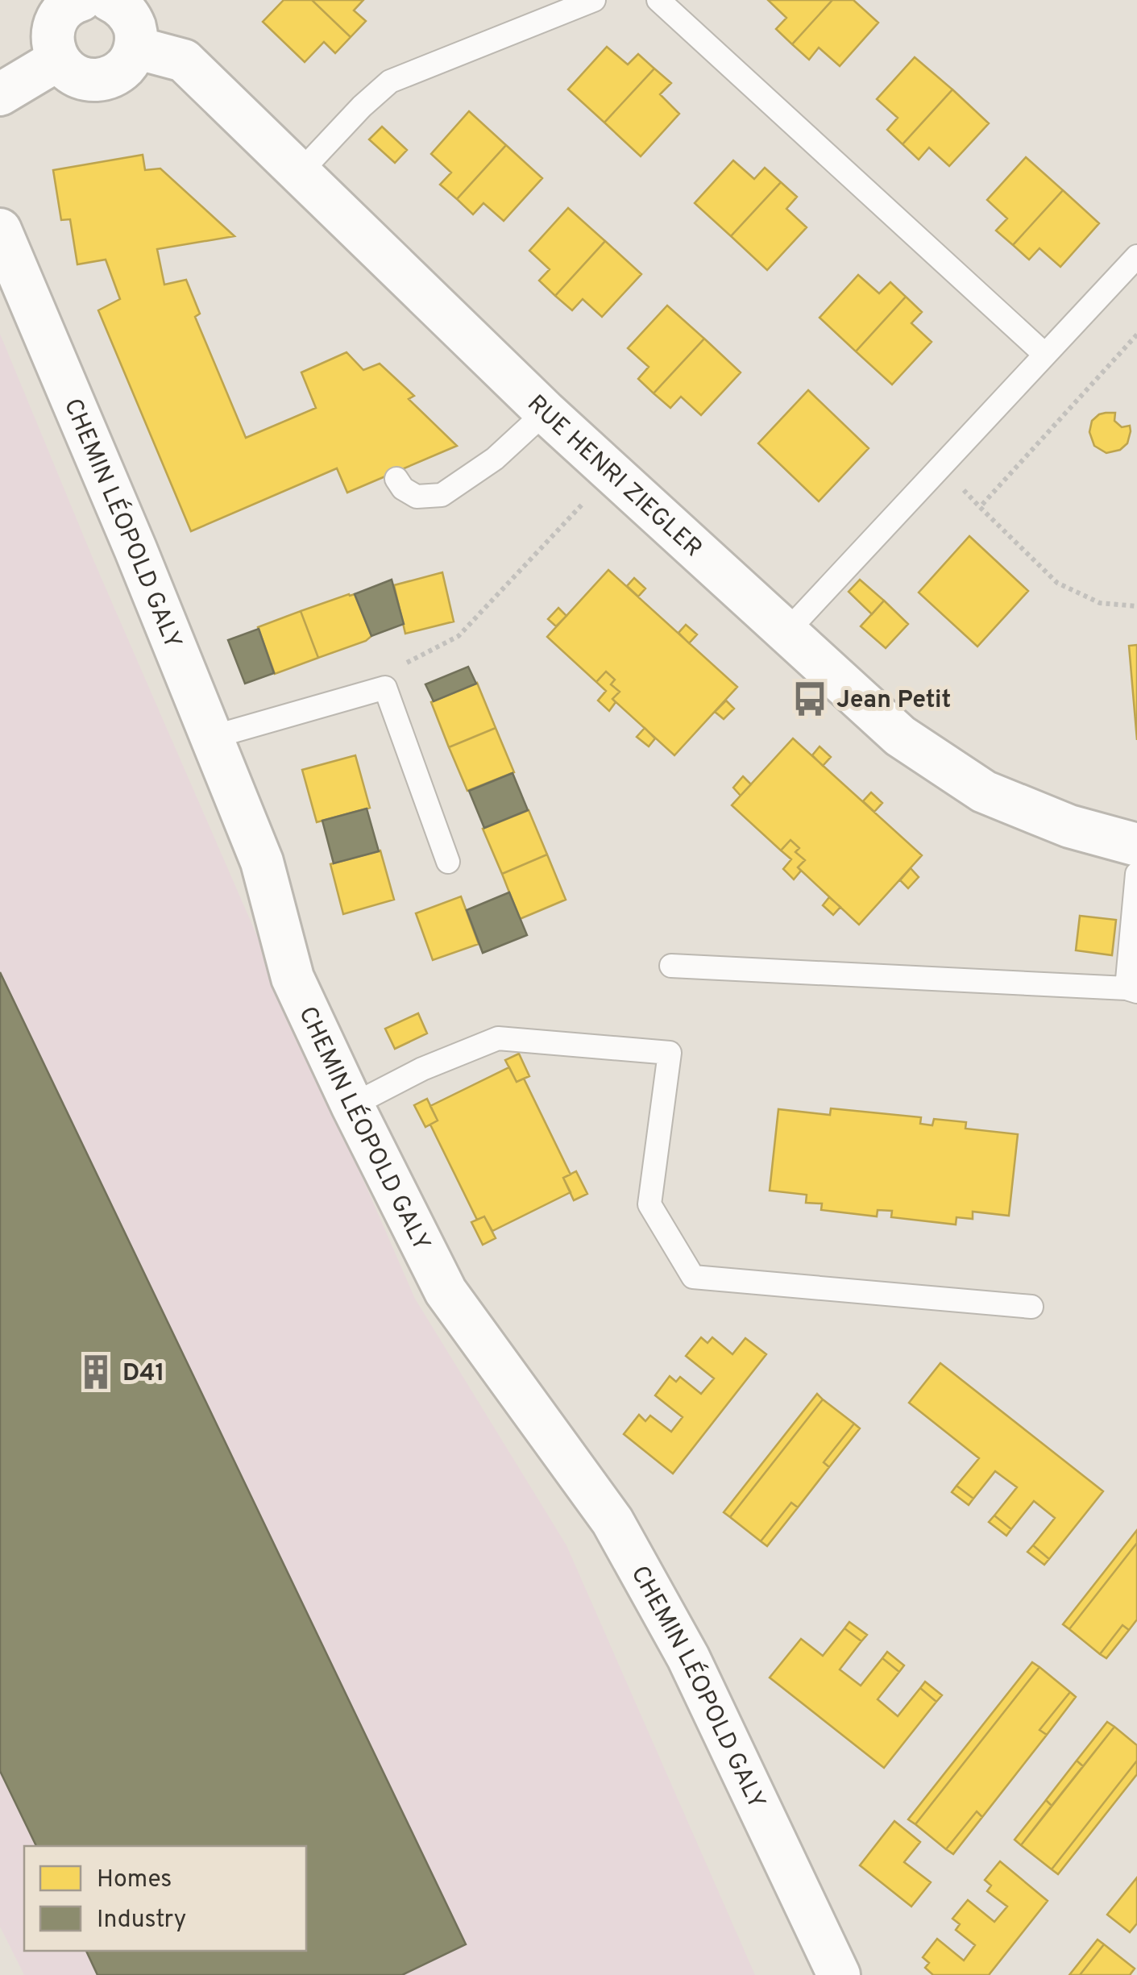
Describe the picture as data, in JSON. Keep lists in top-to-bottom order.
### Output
{
  "streets": {
    "street": ["RUE HENRI ZIEGLER", "CHEMIN LÉOPOLD GALY"]
  },
  "places": {
    "bus stop": ["Jean Petit"],
    "building": ["D41"]
  },
  "legend": ["Homes", "Industry"]
}
